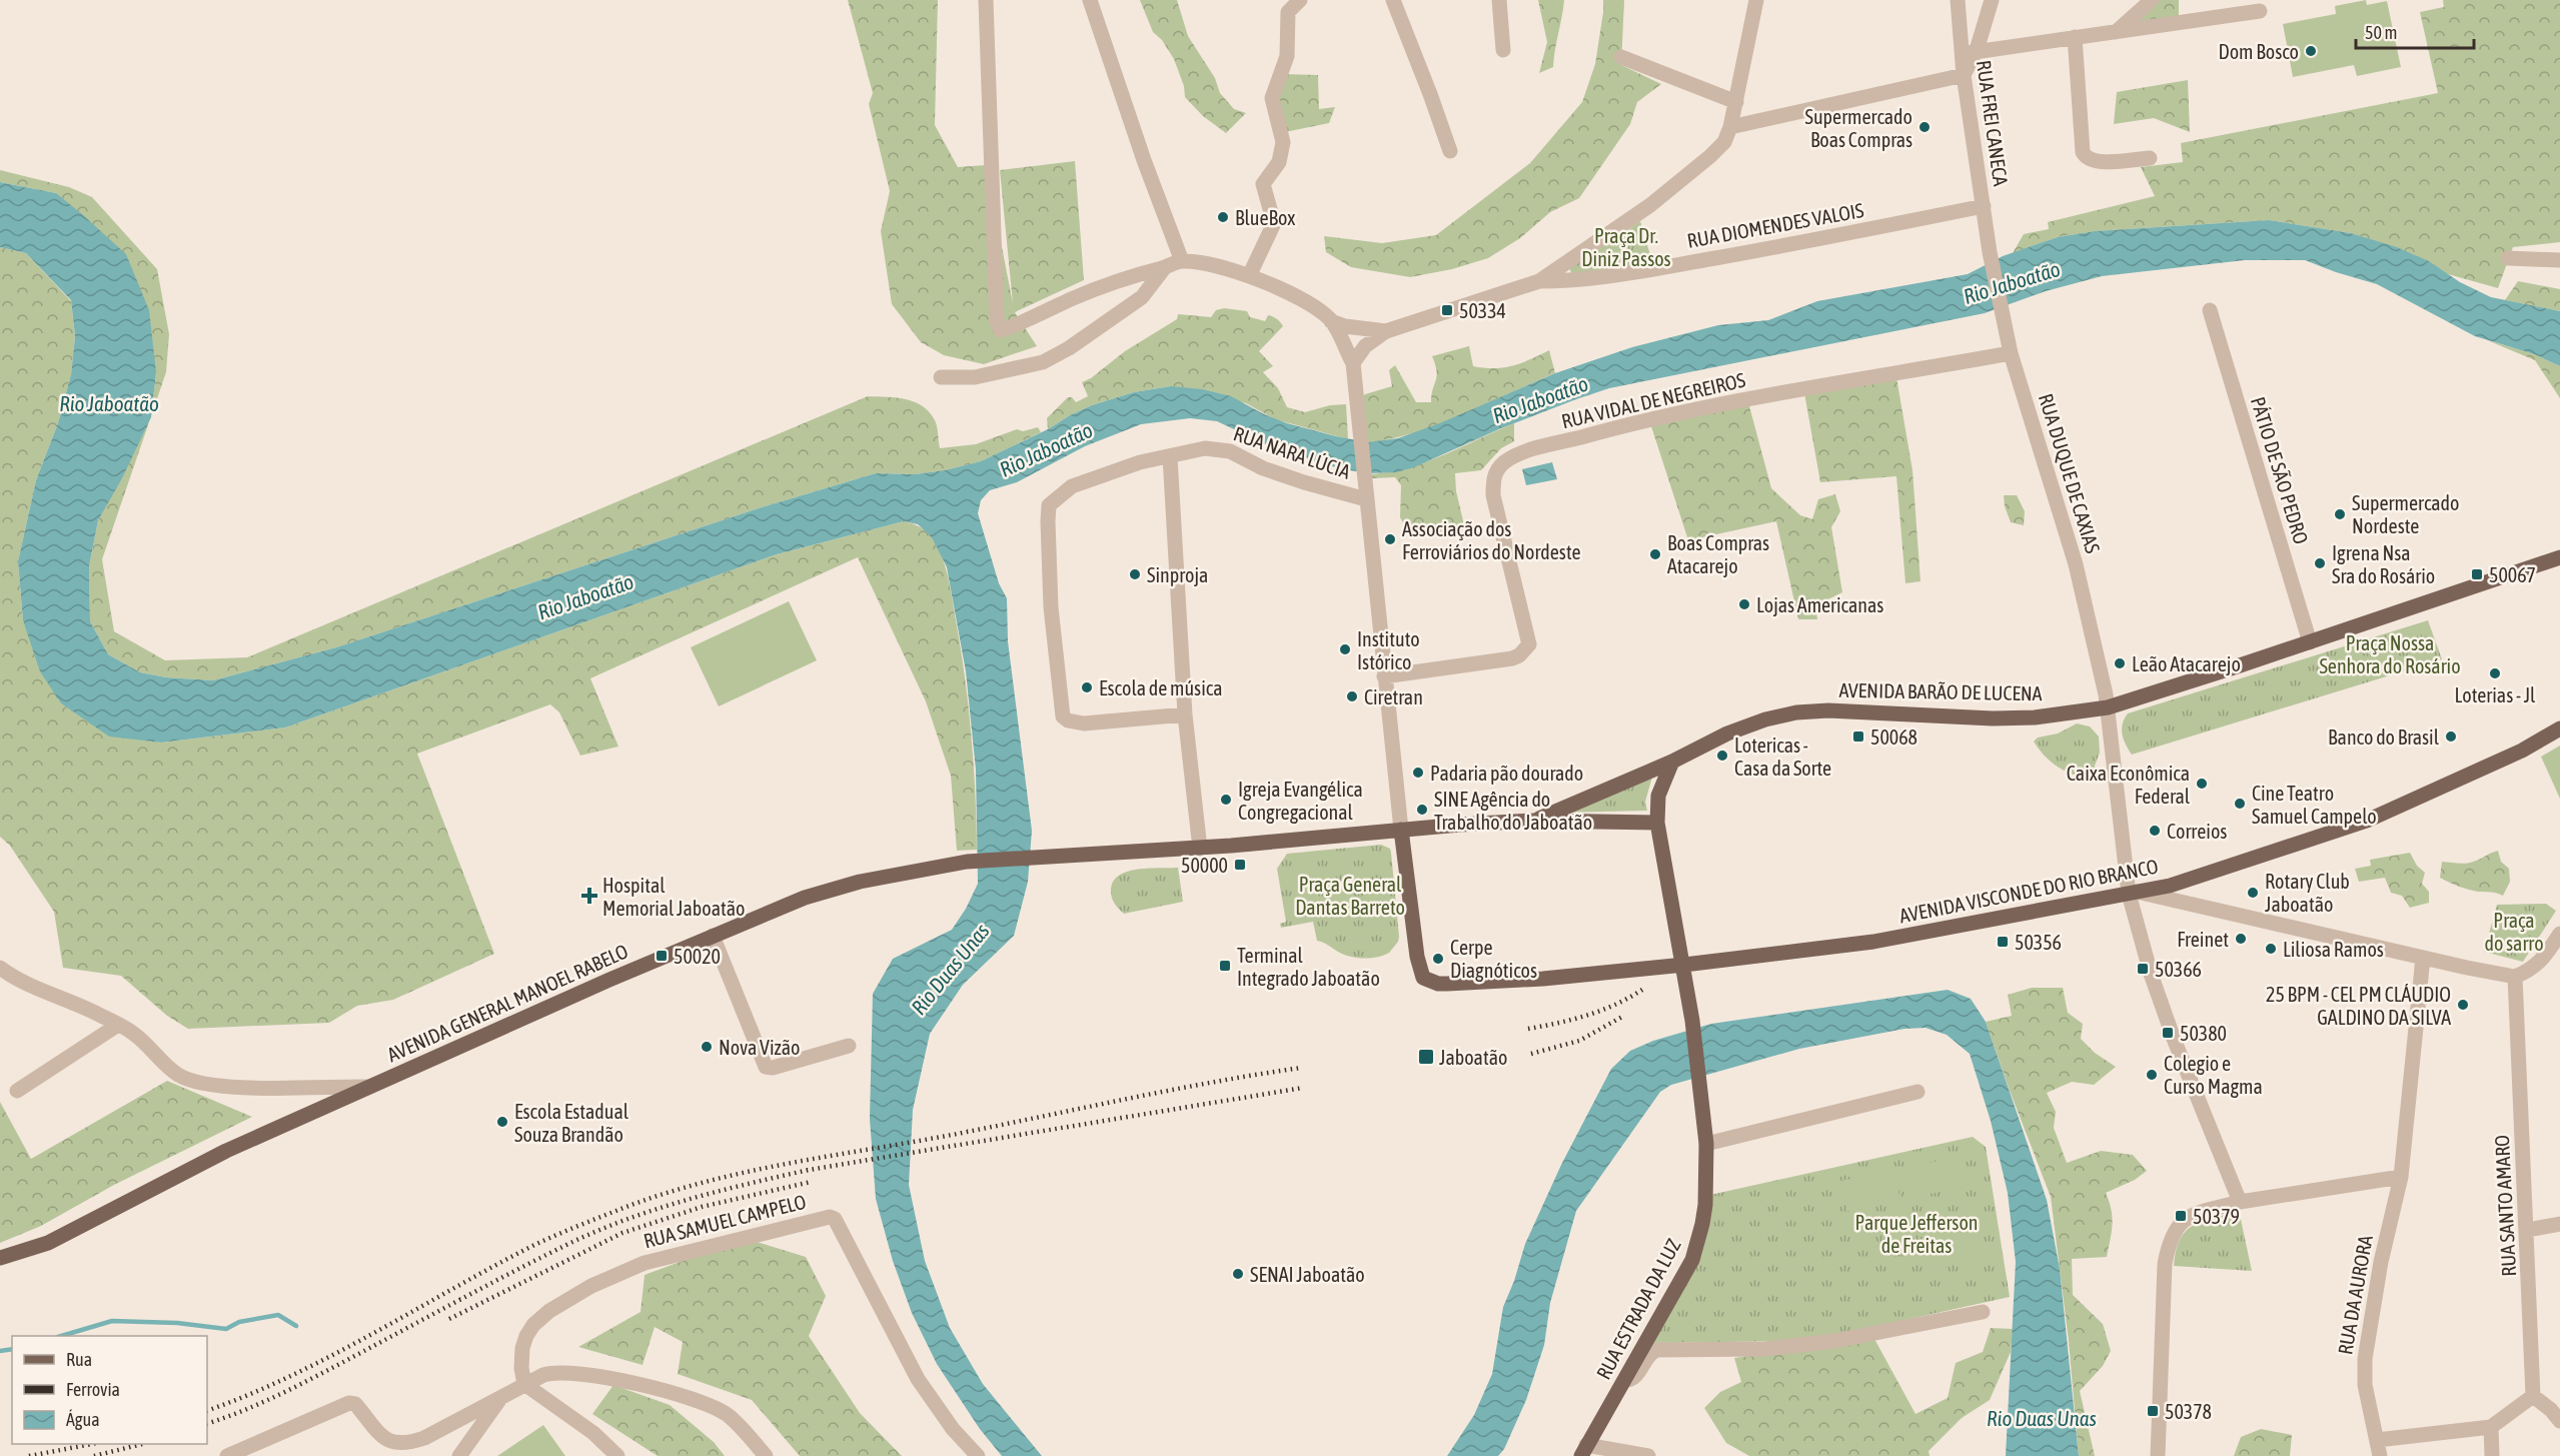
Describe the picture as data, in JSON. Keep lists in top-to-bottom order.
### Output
{
  "streets": {
    "main road": [
      "AVENIDA BARÃO DE LUCENA",
      "AVENIDA VISCONDE DO RIO BRANCO",
      "AVENIDA GENERAL MANOEL RABELO",
      "RUA ESTRADA DA LUZ"
    ],
    "street": [
      "RUA FREI CANECA",
      "RUA DIOMENDES VALOIS",
      "RUA VIDAL DE NEGREIROS",
      "RUA NARA LÚCIA",
      "PÁTIO DE SÃO PEDRO",
      "RUA DUQUE DE CAXIAS",
      "RUA SANTO AMARO",
      "RUA SAMUEL CAMPELO",
      "RUA DA AURORA"
    ]
  },
  "crossings": [
    ["RUA FREI CANECA", "RUA DIOMENDES VALOIS"],
    ["RUA FREI CANECA", "RUA DUQUE DE CAXIAS"],
    ["RUA VIDAL DE NEGREIROS", "RUA DUQUE DE CAXIAS"],
    ["PÁTIO DE SÃO PEDRO", "AVENIDA BARÃO DE LUCENA"],
    ["RUA DUQUE DE CAXIAS", "AVENIDA BARÃO DE LUCENA"],
    ["AVENIDA BARÃO DE LUCENA", "AVENIDA VISCONDE DO RIO BRANCO"],
    ["AVENIDA BARÃO DE LUCENA", "AVENIDA GENERAL MANOEL RABELO"],
    ["AVENIDA VISCONDE DO RIO BRANCO", "RUA ESTRADA DA LUZ"]
  ],
  "water": ["Rio Jaboatão", "Rio Duas Unas"],
  "parks": [
    "Praça Dr. Diniz Passos",
    "Praça Nossa Senhora do Rosário",
    "Praça General Dantas Barreto",
    "Praça do sarro",
    "Parque Jefferson de Freitas"
  ],
  "places": {
    "other": [
      "Dom Bosco",
      "Supermercado Boas Compras",
      "BlueBox",
      "Supermercado Nordeste",
      "Associação dos Ferroviários do Nordeste",
      "Boas Compras Atacarejo",
      "Igrena Nsa Sra do Rosário",
      "Sinproja",
      "Lojas Americanas",
      "Instituto Istórico",
      "Leão Atacarejo",
      "Loterias - Jl",
      "Escola de música",
      "Ciretran",
      "Banco do Brasil",
      "Lotericas - Casa da Sorte",
      "Padaria pão dourado",
      "Caixa Econômica Federal",
      "Igreja Evangélica Congregacional",
      "Cine Teatro Samuel Campelo",
      "SINE Agência do Trabalho do Jaboatão",
      "Correios",
      "Rotary Club Jaboatão",
      "Freinet",
      "Liliosa Ramos",
      "Cerpe Diagnóticos",
      "25 BPM - CEL PM CLÁUDIO GALDINO DA SILVA",
      "Nova Vizão",
      "Colegio e Curso Magma",
      "Escola Estadual Souza Brandão",
      "SENAI Jaboatão"
    ],
    "transit": [
      "50334",
      "50067",
      "50068",
      "50000",
      "50356",
      "50020",
      "Terminal Integrado Jaboatão",
      "50366",
      "50380",
      "Jaboatão",
      "50379",
      "50378"
    ],
    "health": ["Hospital Memorial Jaboatão"]
  },
  "legend": ["Rua", "Ferrovia", "Água"],
  "scale_bar": "50 m"
}
